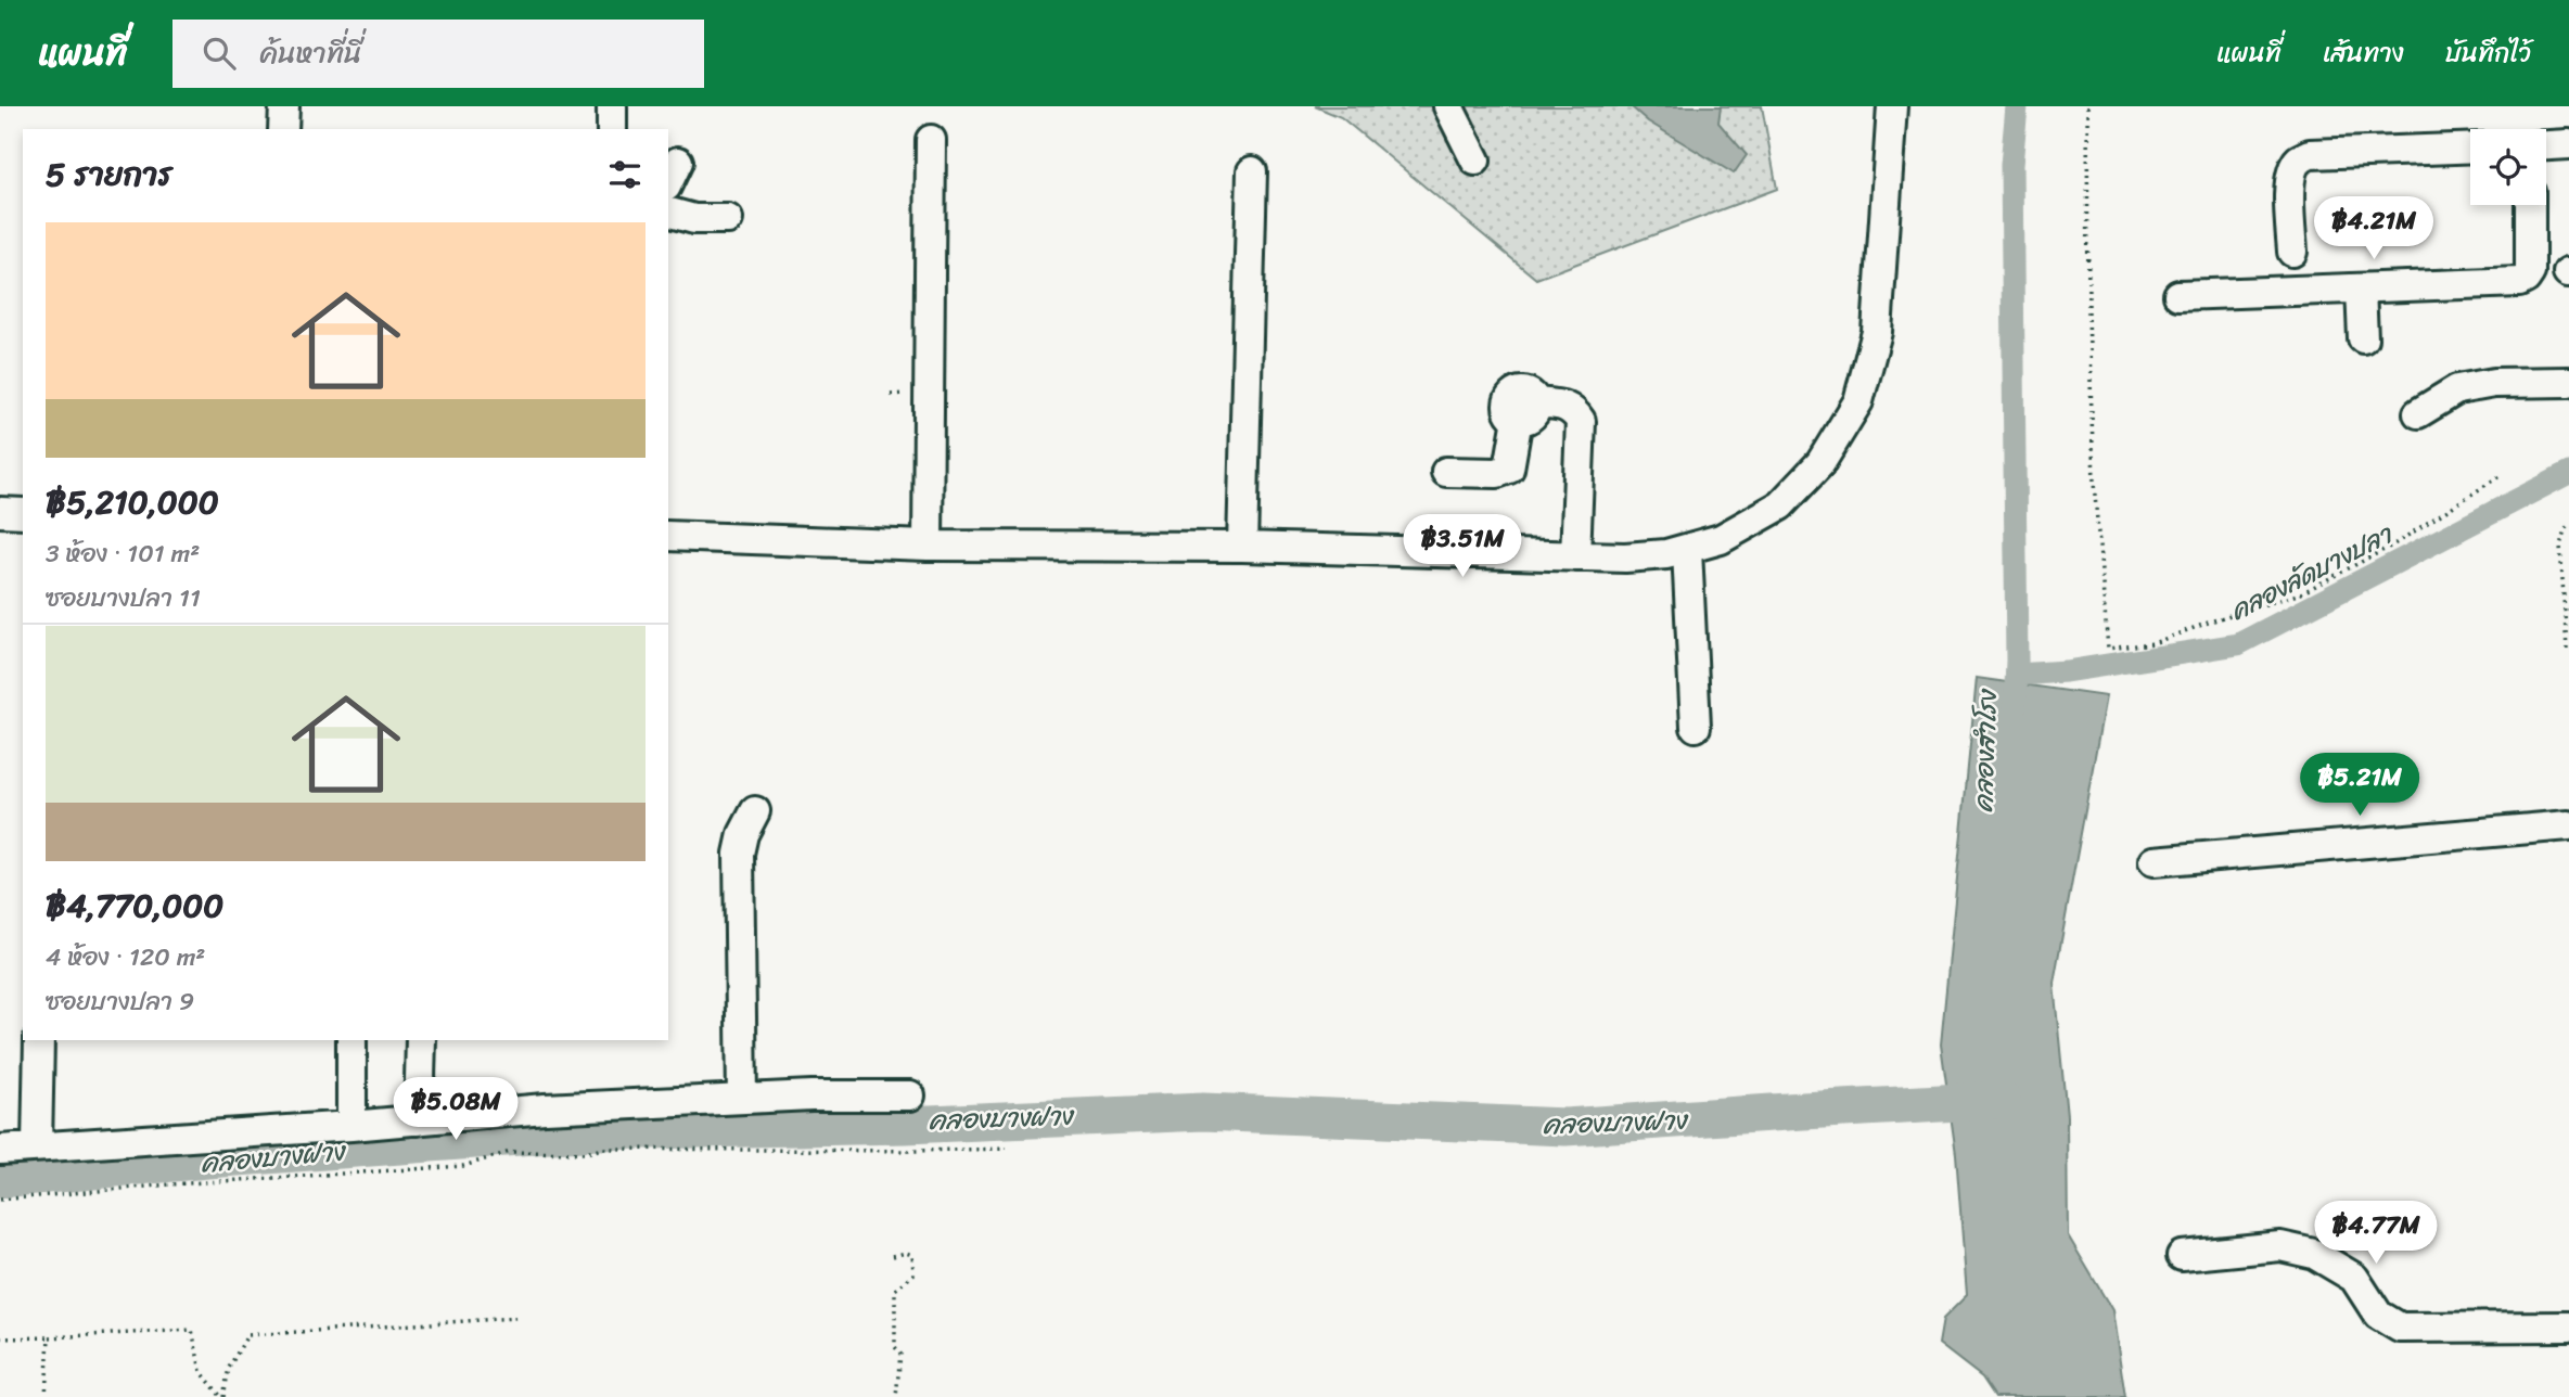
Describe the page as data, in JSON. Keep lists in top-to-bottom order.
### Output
{
  "water": ["คลองลัดบางปลา", "คลองสำโรง", "คลองบางฝาง"],
  "page": {
    "header": "แผนที่",
    "search": "ค้นหาที่นี่",
    "nav": ["แผนที่", "เส้นทาง", "บันทึกไว้"],
    "heading": "5 รายการ",
    "price": [
      "฿4.21M",
      "฿3.51M",
      "฿5.21M",
      "฿5.08M",
      "฿4.77M"
    ],
    "list": [
      {
        "name": "฿5,210,000",
        "note": "3 ห้อง · 101 m² · ซอยบางปลา 11"
      },
      {
        "name": "฿4,770,000",
        "note": "4 ห้อง · 120 m² · ซอยบางปลา 9"
      }
    ]
  }
}
